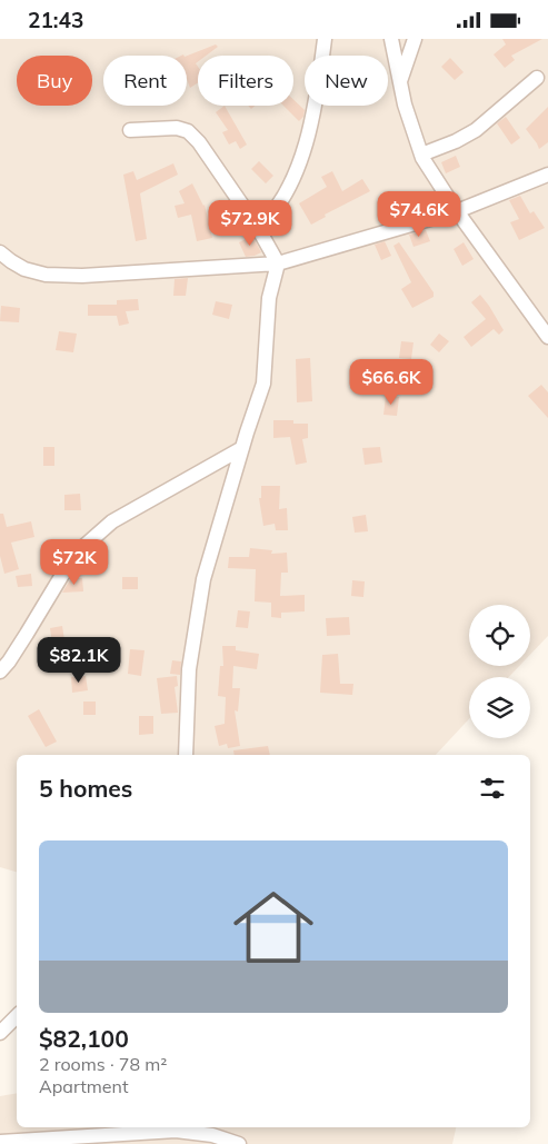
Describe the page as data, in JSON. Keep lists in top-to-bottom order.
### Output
{
  "page": {
    "status": "21:43",
    "chip": [
      "Buy",
      "Rent",
      "Filters",
      "New"
    ],
    "price": [
      "$74.6K",
      "$72.9K",
      "$66.6K",
      "$72K",
      "$82.1K"
    ],
    "heading": "5 homes",
    "list": [
      {
        "name": "$82,100",
        "note": "2 rooms · 78 m² · Apartment"
      }
    ]
  }
}
